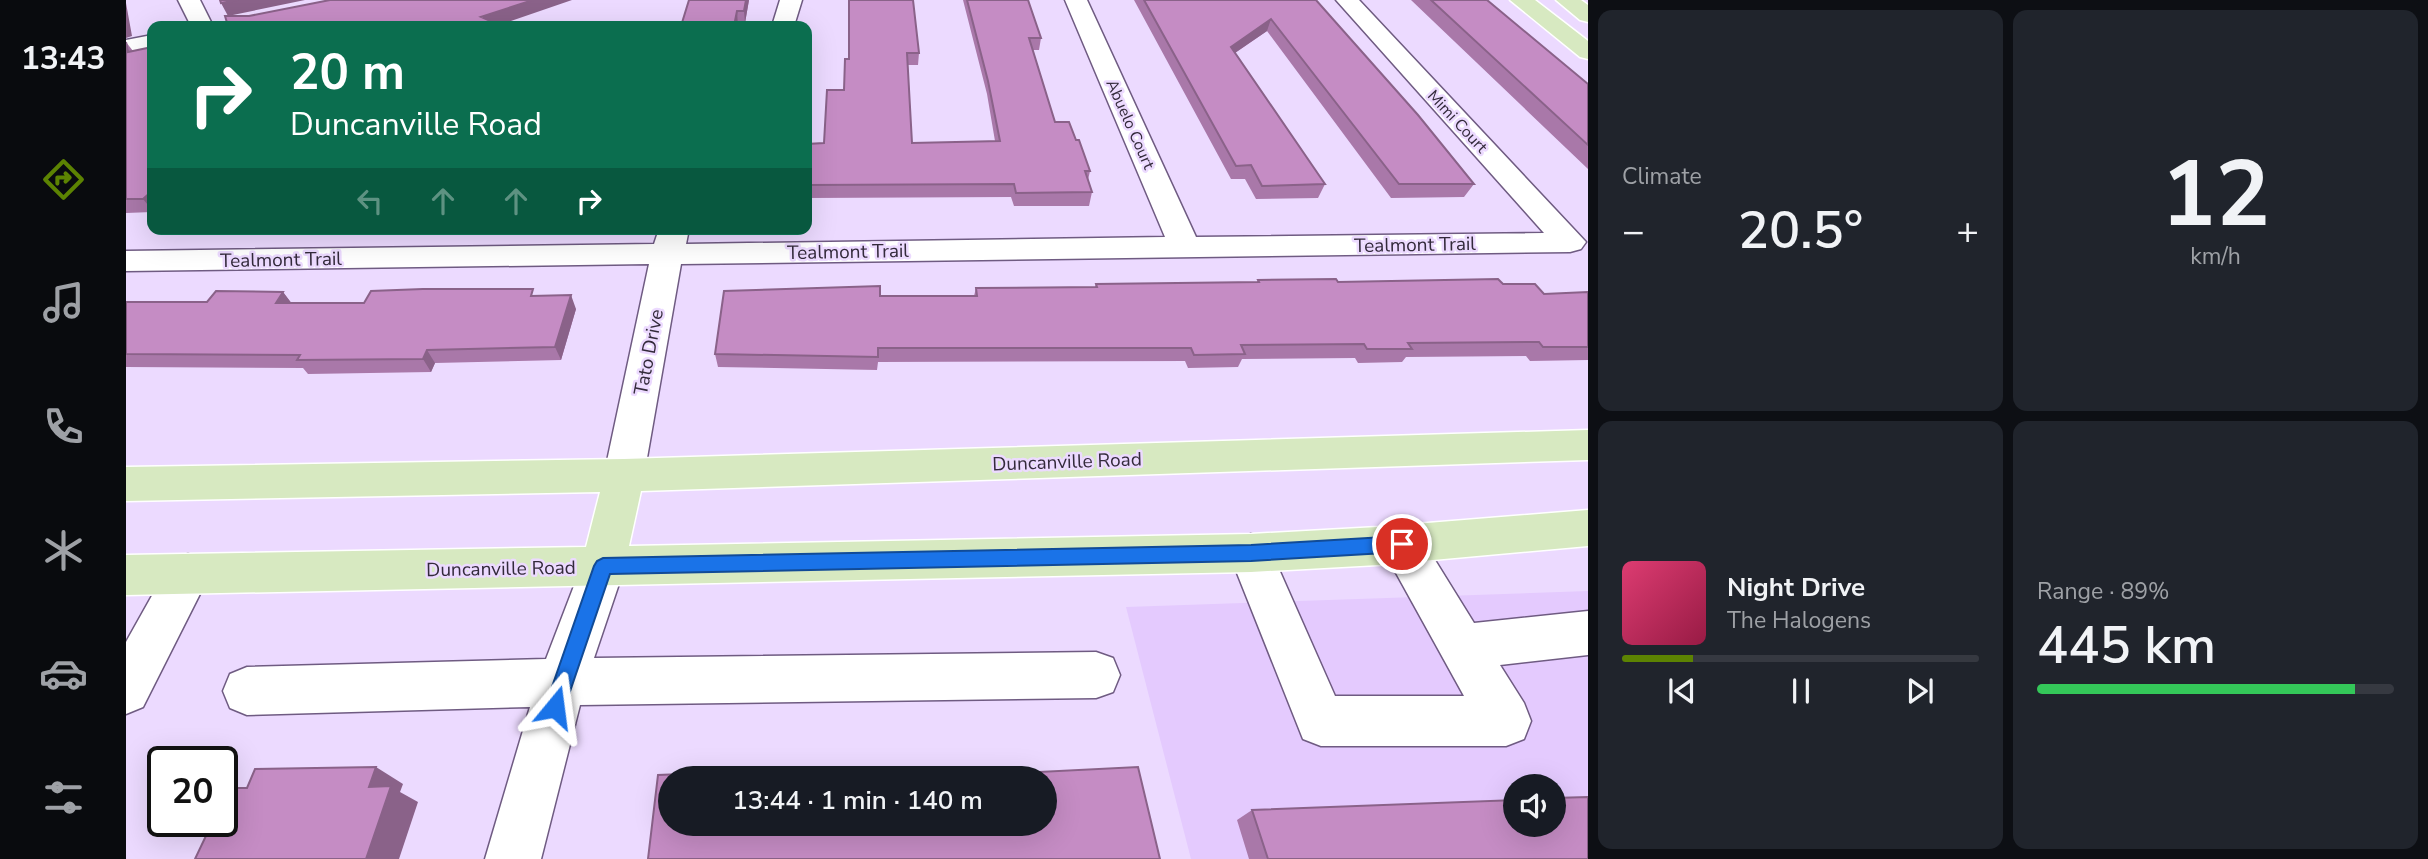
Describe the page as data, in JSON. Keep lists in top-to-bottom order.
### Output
{
  "streets": {
    "main road": ["Duncanville Road"],
    "street": [
      "Mimi Court",
      "Abuelo Court",
      "Tealmont Trail",
      "Tato Drive"
    ]
  },
  "crossings": [
    ["Mimi Court", "Tealmont Trail"],
    ["Abuelo Court", "Tealmont Trail"],
    ["Tealmont Trail", "Tato Drive"],
    ["Tato Drive", "Duncanville Road"]
  ],
  "page": {
    "tabs": "13:43",
    "tile": [
      "Climate",
      ["12", "km/h"],
      ["Range · 89%", "445 km"]
    ],
    "turn": ["20 m", "Duncanville Road"],
    "heat": ["−", "20.5°", "+"],
    "song": ["Night Drive", "The Halogens"],
    "limit": "20",
    "trip": "13:44 · 1 min · 140 m"
  }
}
